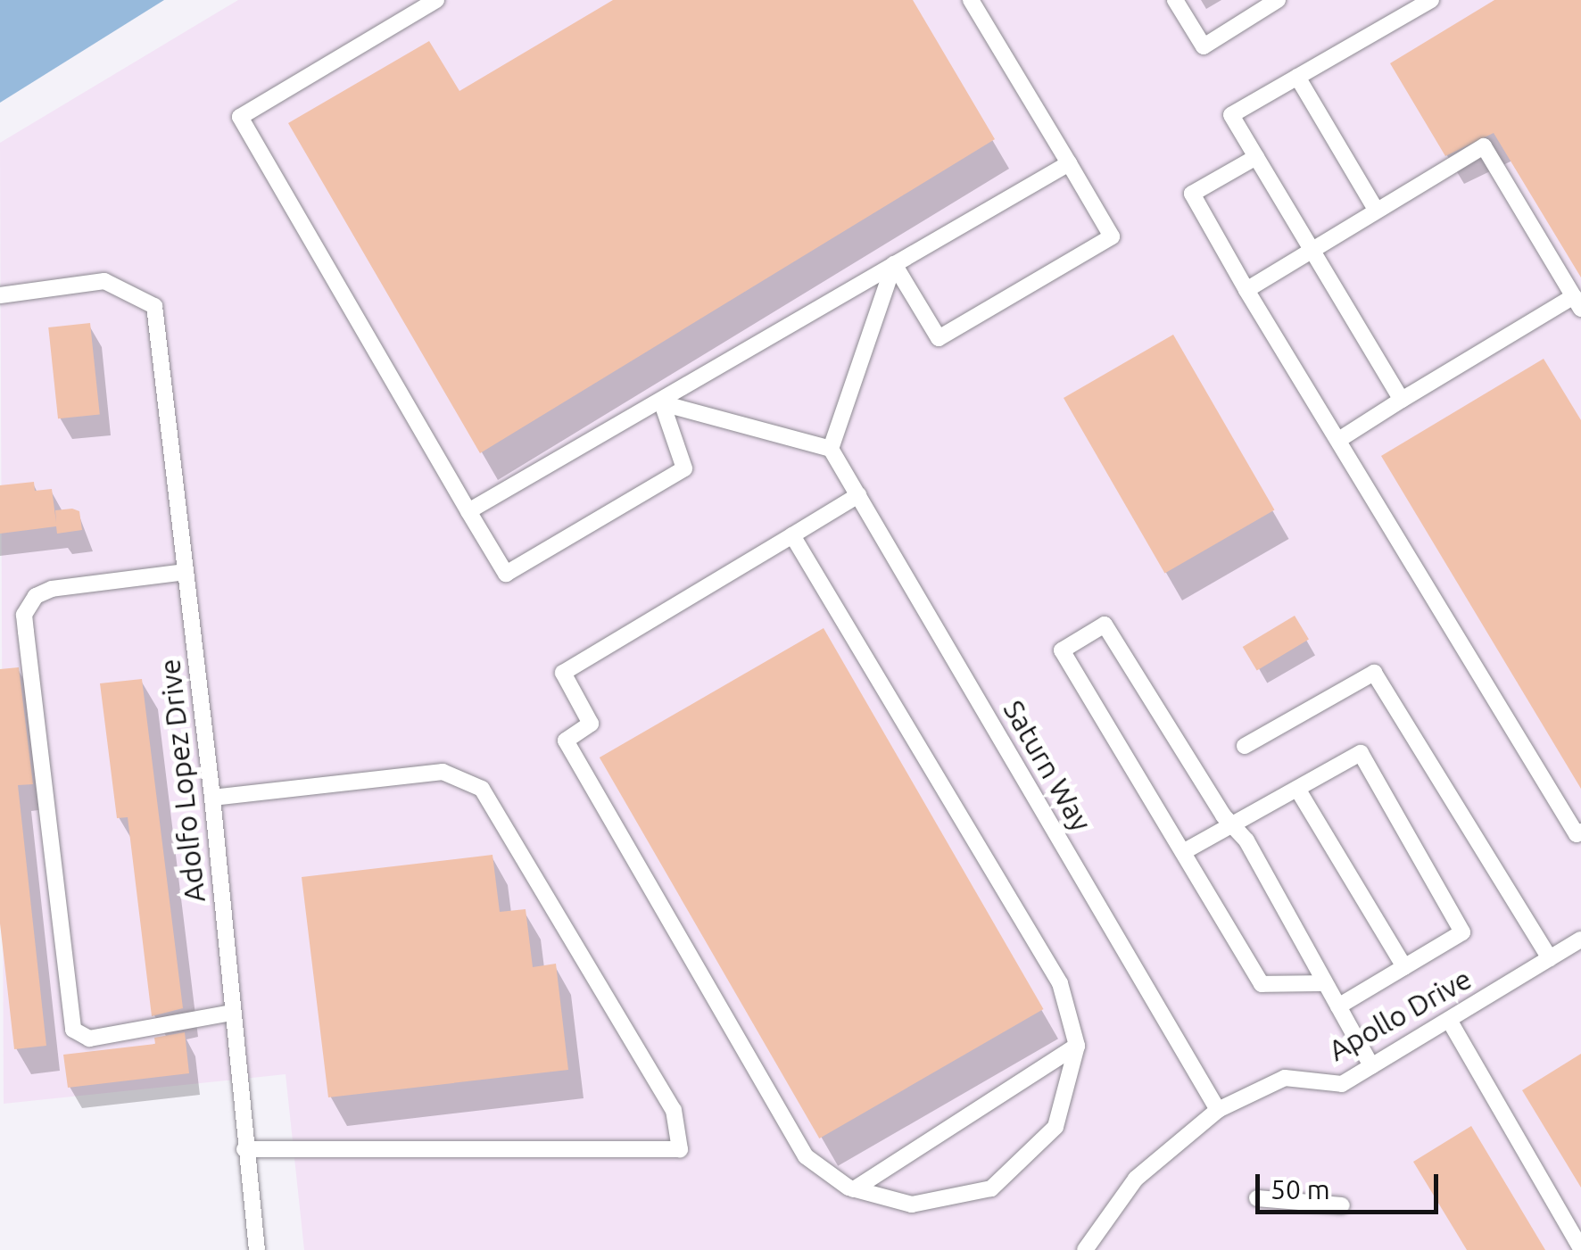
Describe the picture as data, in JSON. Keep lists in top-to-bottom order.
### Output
{
  "streets": {
    "lane": ["Saturn Way", "Adolfo Lopez Drive", "Apollo Drive"]
  },
  "crossings": [
    ["Saturn Way", "Apollo Drive"]
  ],
  "scale_bar": "50 m"
}
